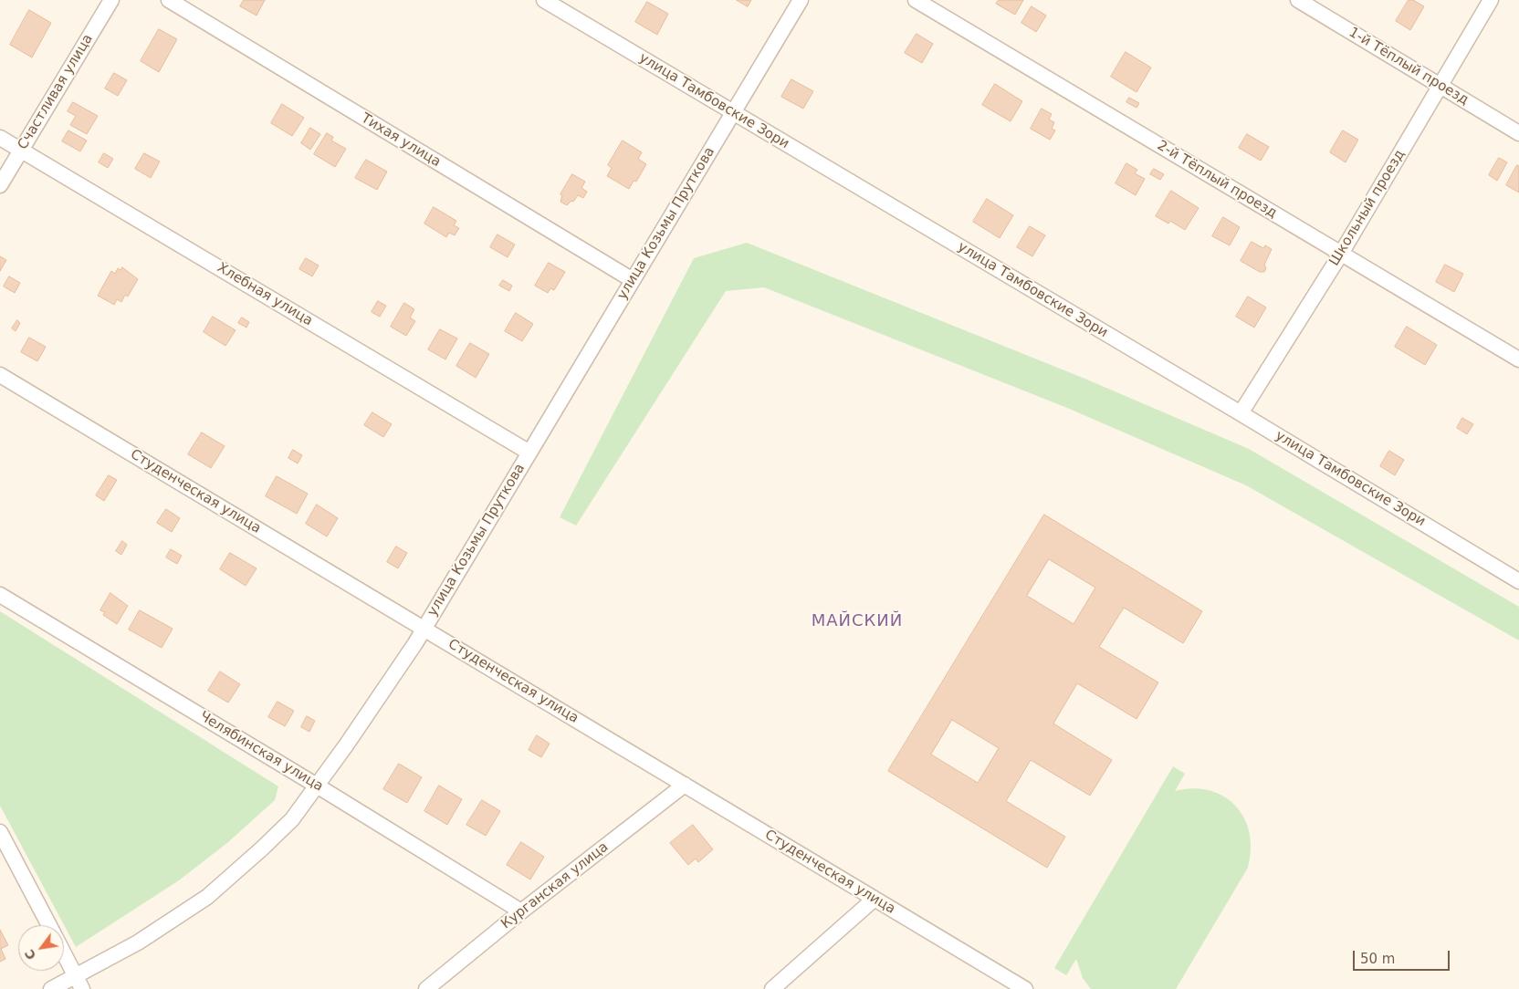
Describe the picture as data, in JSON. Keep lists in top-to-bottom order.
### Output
{
  "streets": {
    "street": [
      "1-й Тёплый проезд",
      "Счастливая улица",
      "улица Тамбовские Зори",
      "Тихая улица",
      "2-й Тёплый проезд",
      "Школьный проезд",
      "улица Козьмы Пруткова",
      "Хлебная улица",
      "Студенческая улица",
      "Челябинская улица",
      "Курганская улица"
    ]
  },
  "crossings": [
    ["1-й Тёплый проезд", "Школьный проезд"],
    ["Счастливая улица", "Хлебная улица"],
    ["улица Тамбовские Зори", "Школьный проезд"],
    ["улица Тамбовские Зори", "улица Козьмы Пруткова"],
    ["Тихая улица", "улица Козьмы Пруткова"],
    ["2-й Тёплый проезд", "Школьный проезд"],
    ["улица Козьмы Пруткова", "Хлебная улица"],
    ["улица Козьмы Пруткова", "Студенческая улица"],
    ["улица Козьмы Пруткова", "Челябинская улица"],
    ["Студенческая улица", "Курганская улица"],
    ["Челябинская улица", "Курганская улица"]
  ],
  "districts": ["МАЙСКИЙ"],
  "scale_bar": "50 m",
  "north": "bottom left"
}
